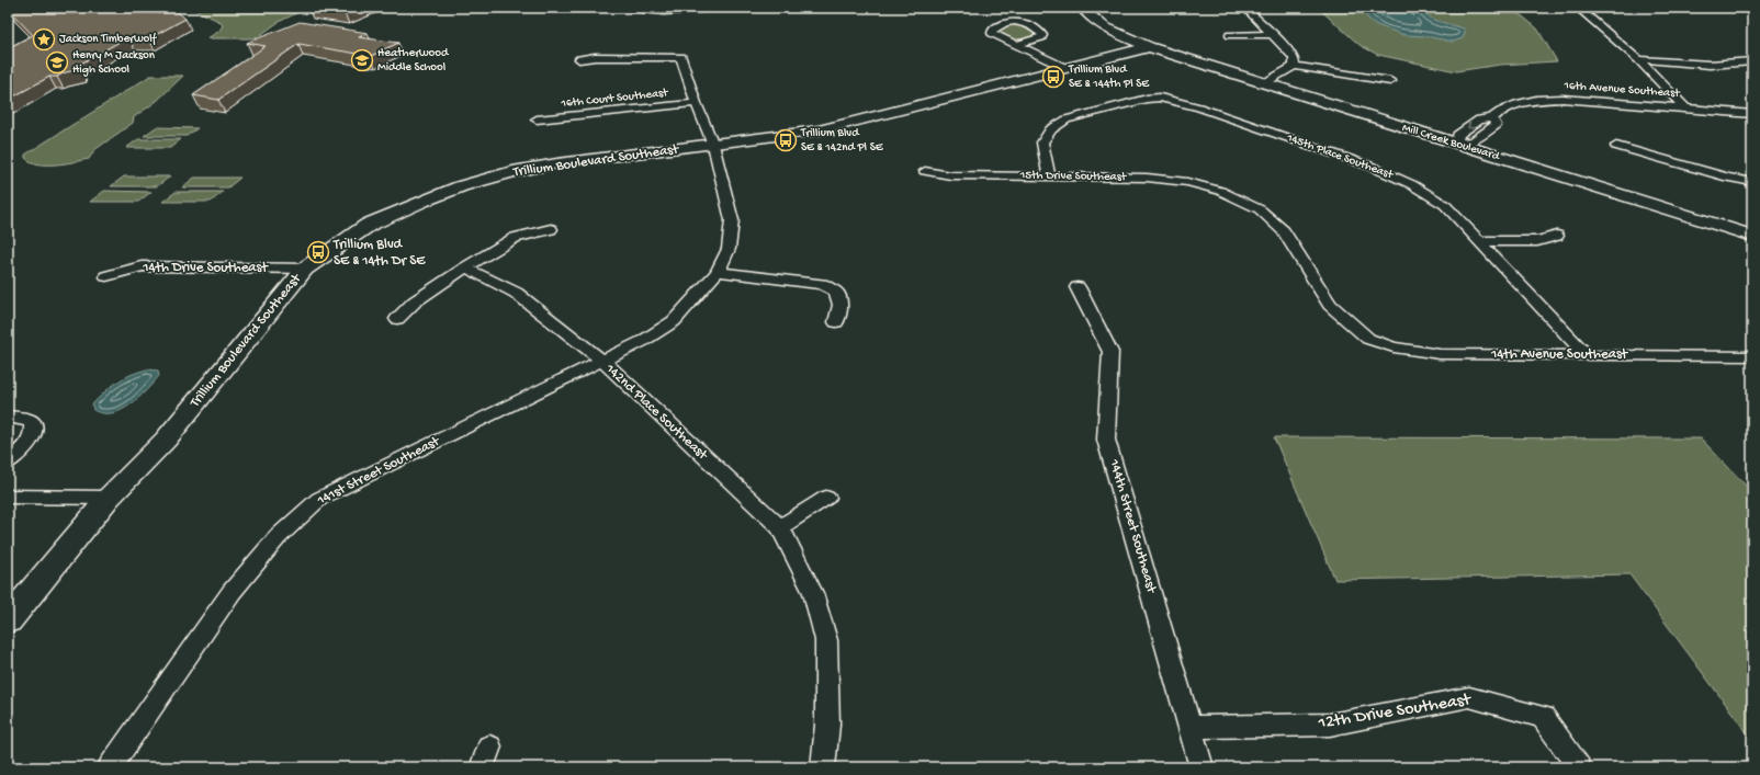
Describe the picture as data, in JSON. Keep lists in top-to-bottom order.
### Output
{
  "streets": {
    "street": [
      "16th Avenue Southeast",
      "16th Court Southeast",
      "Mill Creek Boulevard",
      "145th Place Southeast",
      "Trillium Boulevard Southeast",
      "15th Drive Southeast",
      "14th Drive Southeast",
      "14th Avenue Southeast",
      "142nd Place Southeast",
      "141st Street Southeast",
      "144th Street Southeast",
      "12th Drive Southeast"
    ]
  },
  "crossings": [
    ["16th Avenue Southeast", "Mill Creek Boulevard"],
    ["16th Court Southeast", "142nd Place Southeast"],
    ["Mill Creek Boulevard", "Trillium Boulevard Southeast"],
    ["145th Place Southeast", "15th Drive Southeast"],
    ["145th Place Southeast", "14th Avenue Southeast"],
    ["Trillium Boulevard Southeast", "14th Drive Southeast"],
    ["Trillium Boulevard Southeast", "142nd Place Southeast"],
    ["15th Drive Southeast", "14th Avenue Southeast"],
    ["142nd Place Southeast", "141st Street Southeast"],
    ["144th Street Southeast", "12th Drive Southeast"]
  ],
  "places": {
    "place": ["Jackson Timberwolf"],
    "school or university": ["Heatherwood Middle School", "Henry M Jackson High School"],
    "bus stop": ["Trillium Blvd SE & 144th Pl SE", "Trillium Blvd SE & 142nd Pl SE", "Trillium Blvd SE & 14th Dr SE"]
  }
}
